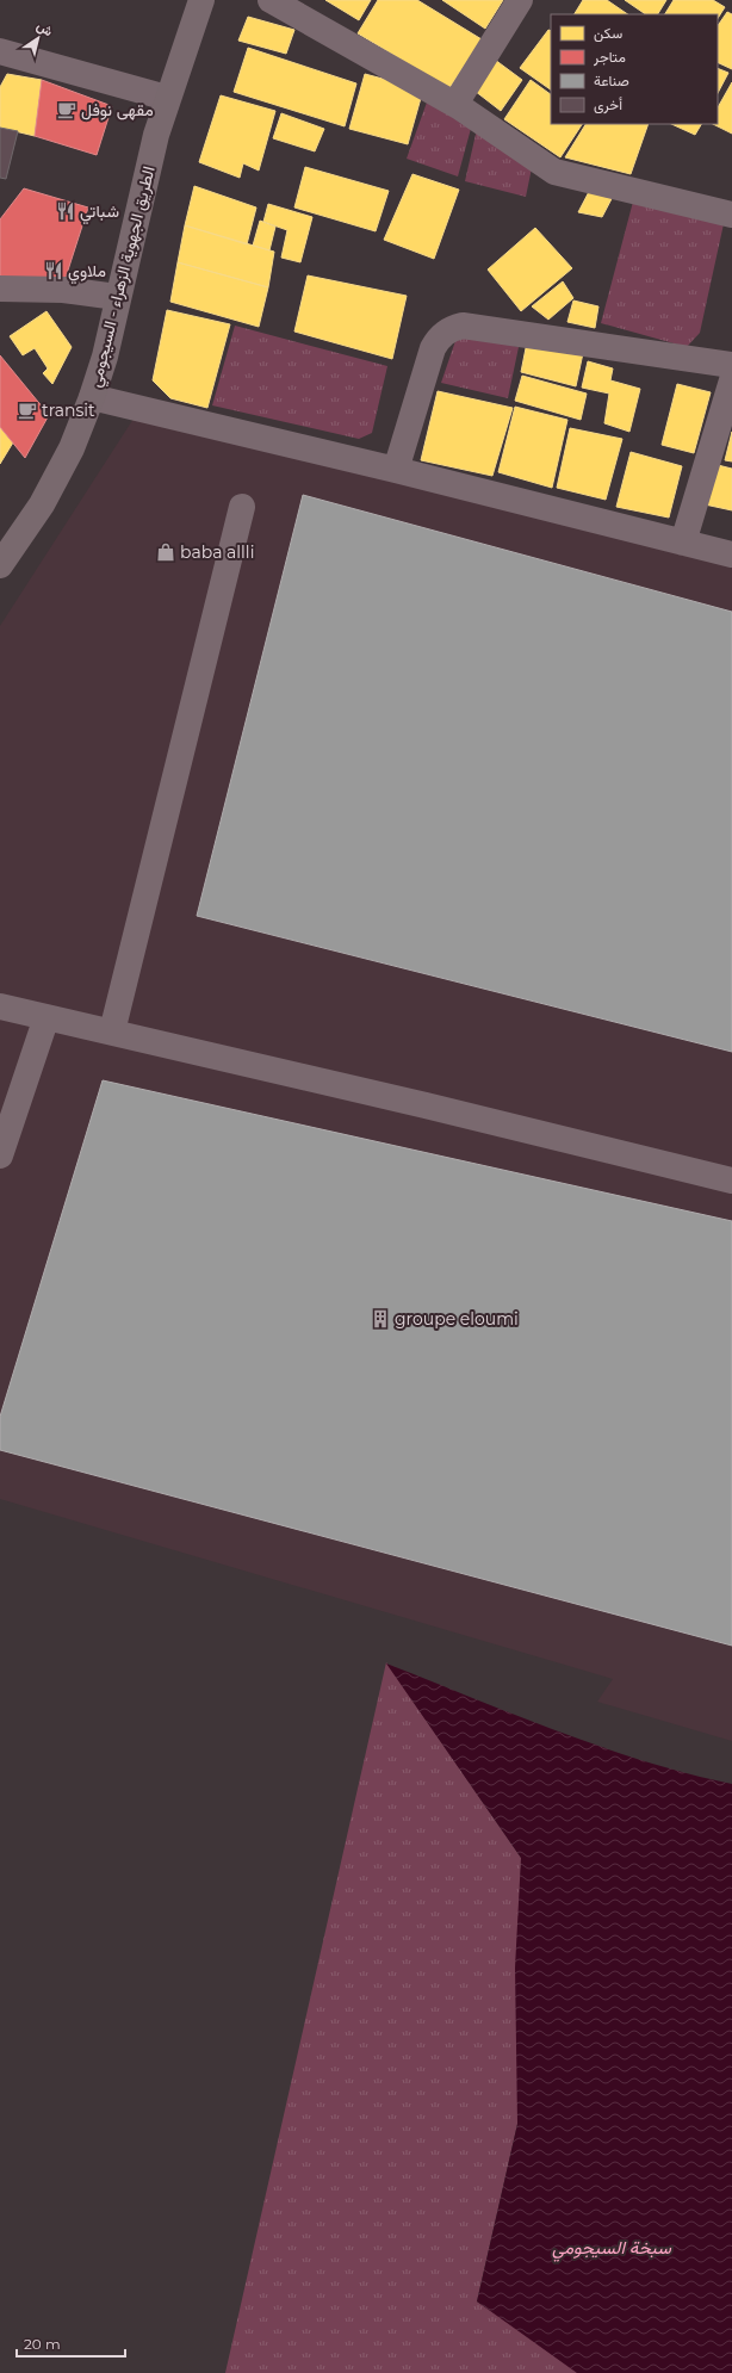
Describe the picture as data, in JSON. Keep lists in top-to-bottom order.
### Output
{
  "streets": {
    "main road": ["الطريق الجهوية الزهراء - السيجومي"]
  },
  "water": ["سبخة السيجومي"],
  "places": {
    "cafe": ["مقهى نوفل", "transit"],
    "restaurant": ["شباتي", "ملاوي"],
    "shop": ["baba allli"],
    "building": ["groupe eloumi"]
  },
  "legend": [
    "سكن",
    "متاجر",
    "صناعة",
    "أخرى"
  ],
  "scale_bar": "20 m",
  "north": "top right"
}
